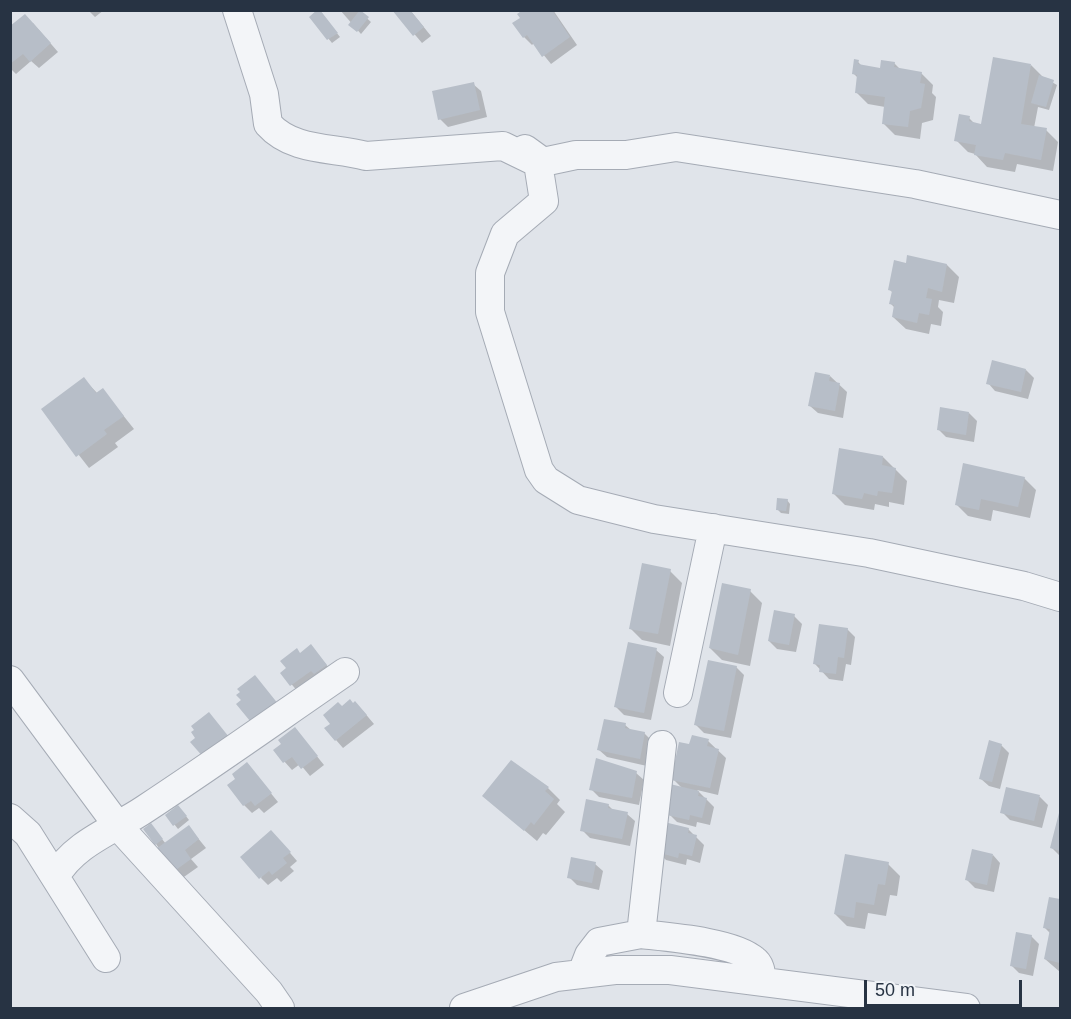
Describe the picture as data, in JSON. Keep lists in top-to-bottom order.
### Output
{
  "scale_bar": "50 m"
}
